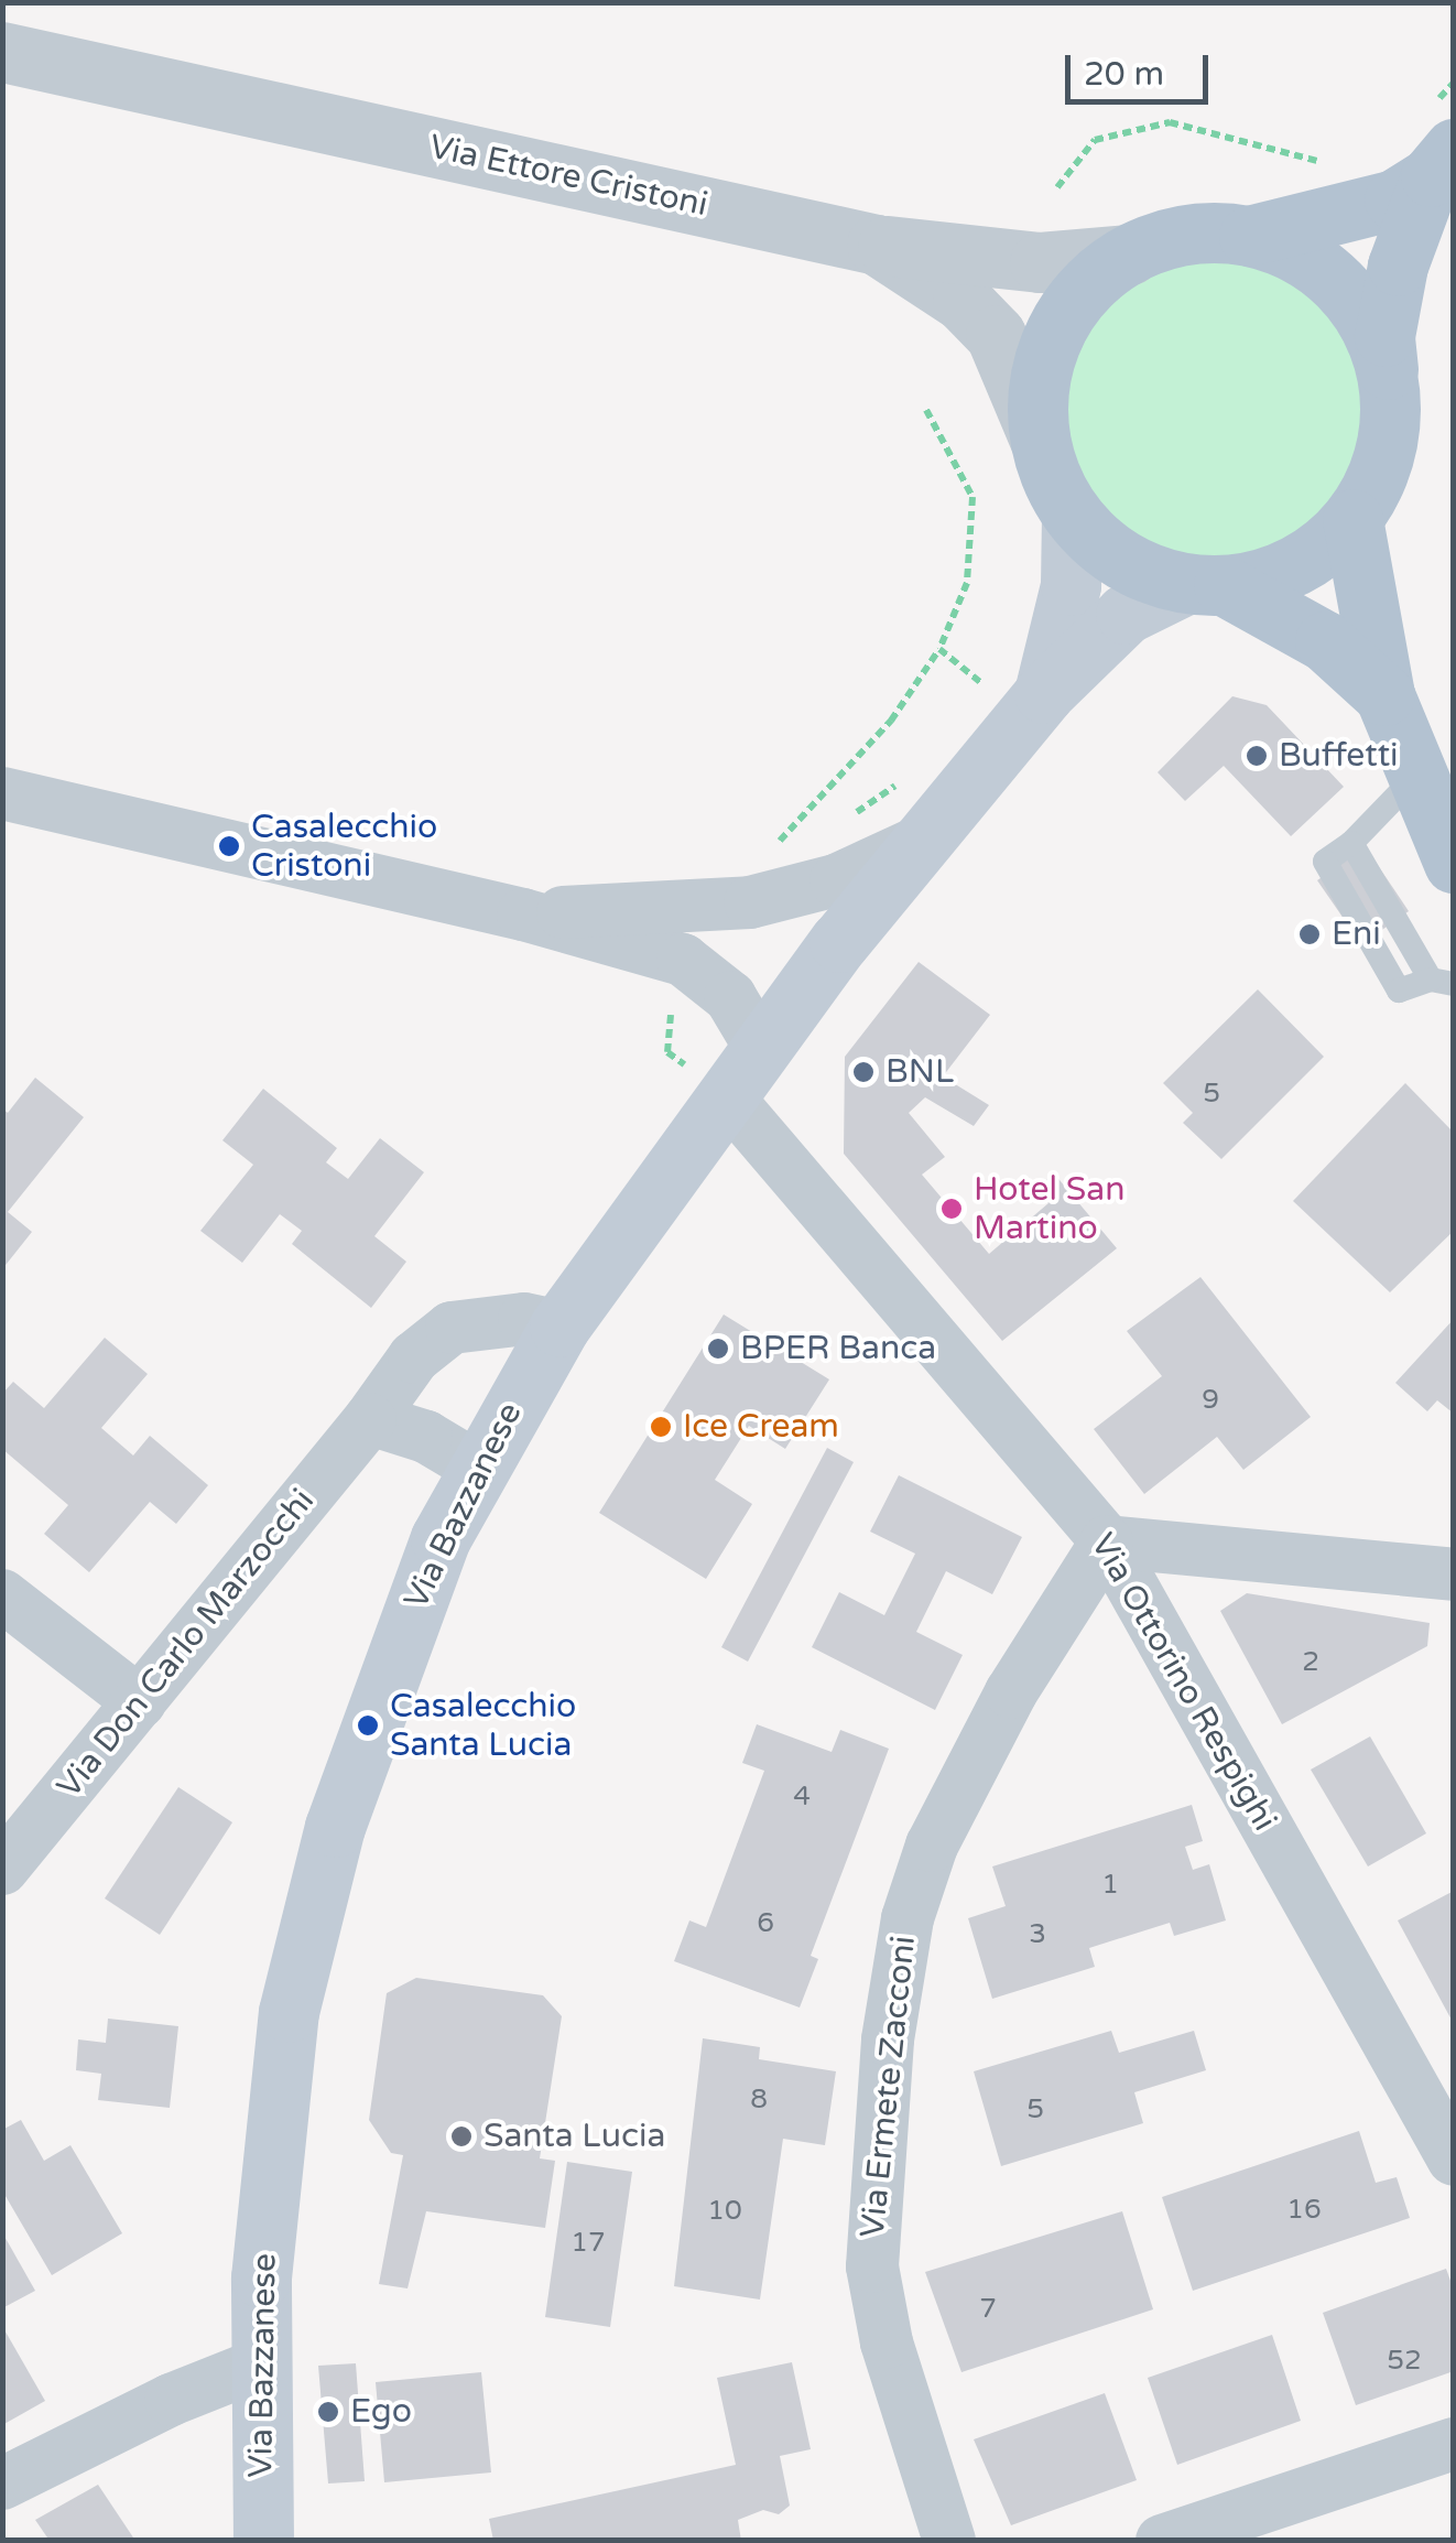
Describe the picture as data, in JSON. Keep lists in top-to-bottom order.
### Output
{
  "streets": {
    "main road": ["Via Bazzanese"],
    "street": [
      "Via Ettore Cristoni",
      "Via Don Carlo Marzocchi",
      "Via Ottorino Respighi",
      "Via Ermete Zacconi"
    ]
  },
  "crossings": [
    ["Via Ettore Cristoni", "Via Bazzanese"],
    ["Via Bazzanese", "Via Don Carlo Marzocchi"],
    ["Via Bazzanese", "Via Ottorino Respighi"],
    ["Via Ottorino Respighi", "Via Ermete Zacconi"]
  ],
  "places": [
    "Buffetti",
    "Casalecchio Cristoni",
    "Eni",
    "BNL",
    "Hotel San Martino",
    "BPER Banca",
    "Ice Cream",
    "Casalecchio Santa Lucia",
    "Santa Lucia",
    "Ego"
  ],
  "house_numbers": [
    "5",
    "9",
    "2",
    "4",
    "1",
    "6",
    "3",
    "8",
    "5",
    "16",
    "10",
    "17",
    "7",
    "52"
  ],
  "scale_bar": "20 m"
}
